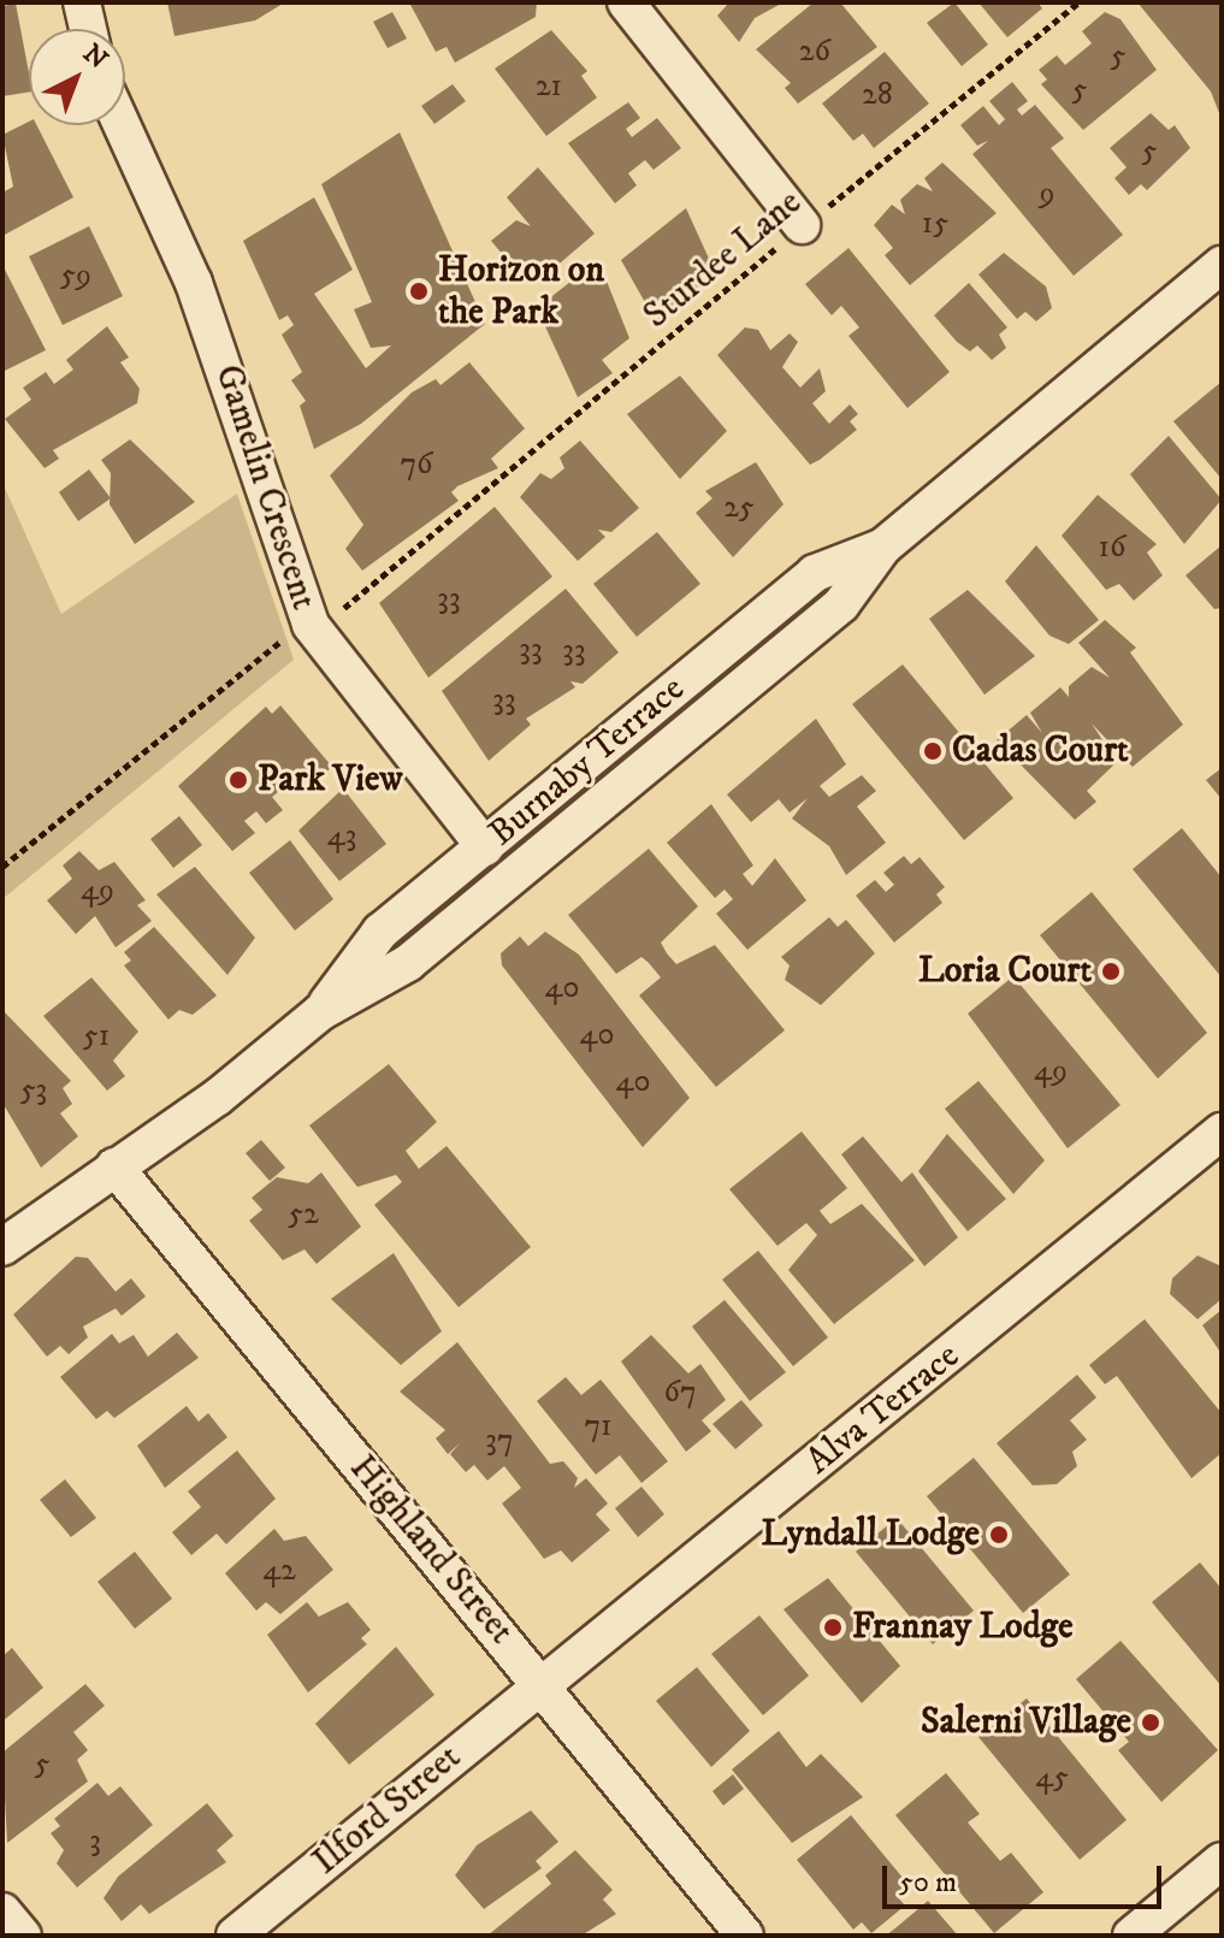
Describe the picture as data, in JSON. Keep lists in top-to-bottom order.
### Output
{
  "streets": {
    "street": [
      "Gamelin Crescent",
      "Burnaby Terrace",
      "Alva Terrace",
      "Highland Street",
      "Ilford Street"
    ],
    "path": ["Sturdee Lane"]
  },
  "crossings": [
    ["Sturdee Lane", "Gamelin Crescent"],
    ["Gamelin Crescent", "Burnaby Terrace"],
    ["Burnaby Terrace", "Highland Street"],
    ["Alva Terrace", "Highland Street"],
    ["Alva Terrace", "Ilford Street"],
    ["Highland Street", "Ilford Street"]
  ],
  "places": [
    "Horizon on the Park",
    "Cadas Court",
    "Park View",
    "Loria Court",
    "Lyndall Lodge",
    "Frannay Lodge",
    "Salerni Village"
  ],
  "house_numbers": [
    "26",
    "5",
    "21",
    "5",
    "28",
    "5",
    "9",
    "15",
    "59",
    "76",
    "25",
    "16",
    "33",
    "33",
    "33",
    "33",
    "43",
    "49",
    "40",
    "40",
    "51",
    "49",
    "40",
    "53",
    "52",
    "67",
    "71",
    "37",
    "42",
    "5",
    "45",
    "3"
  ],
  "scale_bar": "50 m",
  "north": "top right"
}
